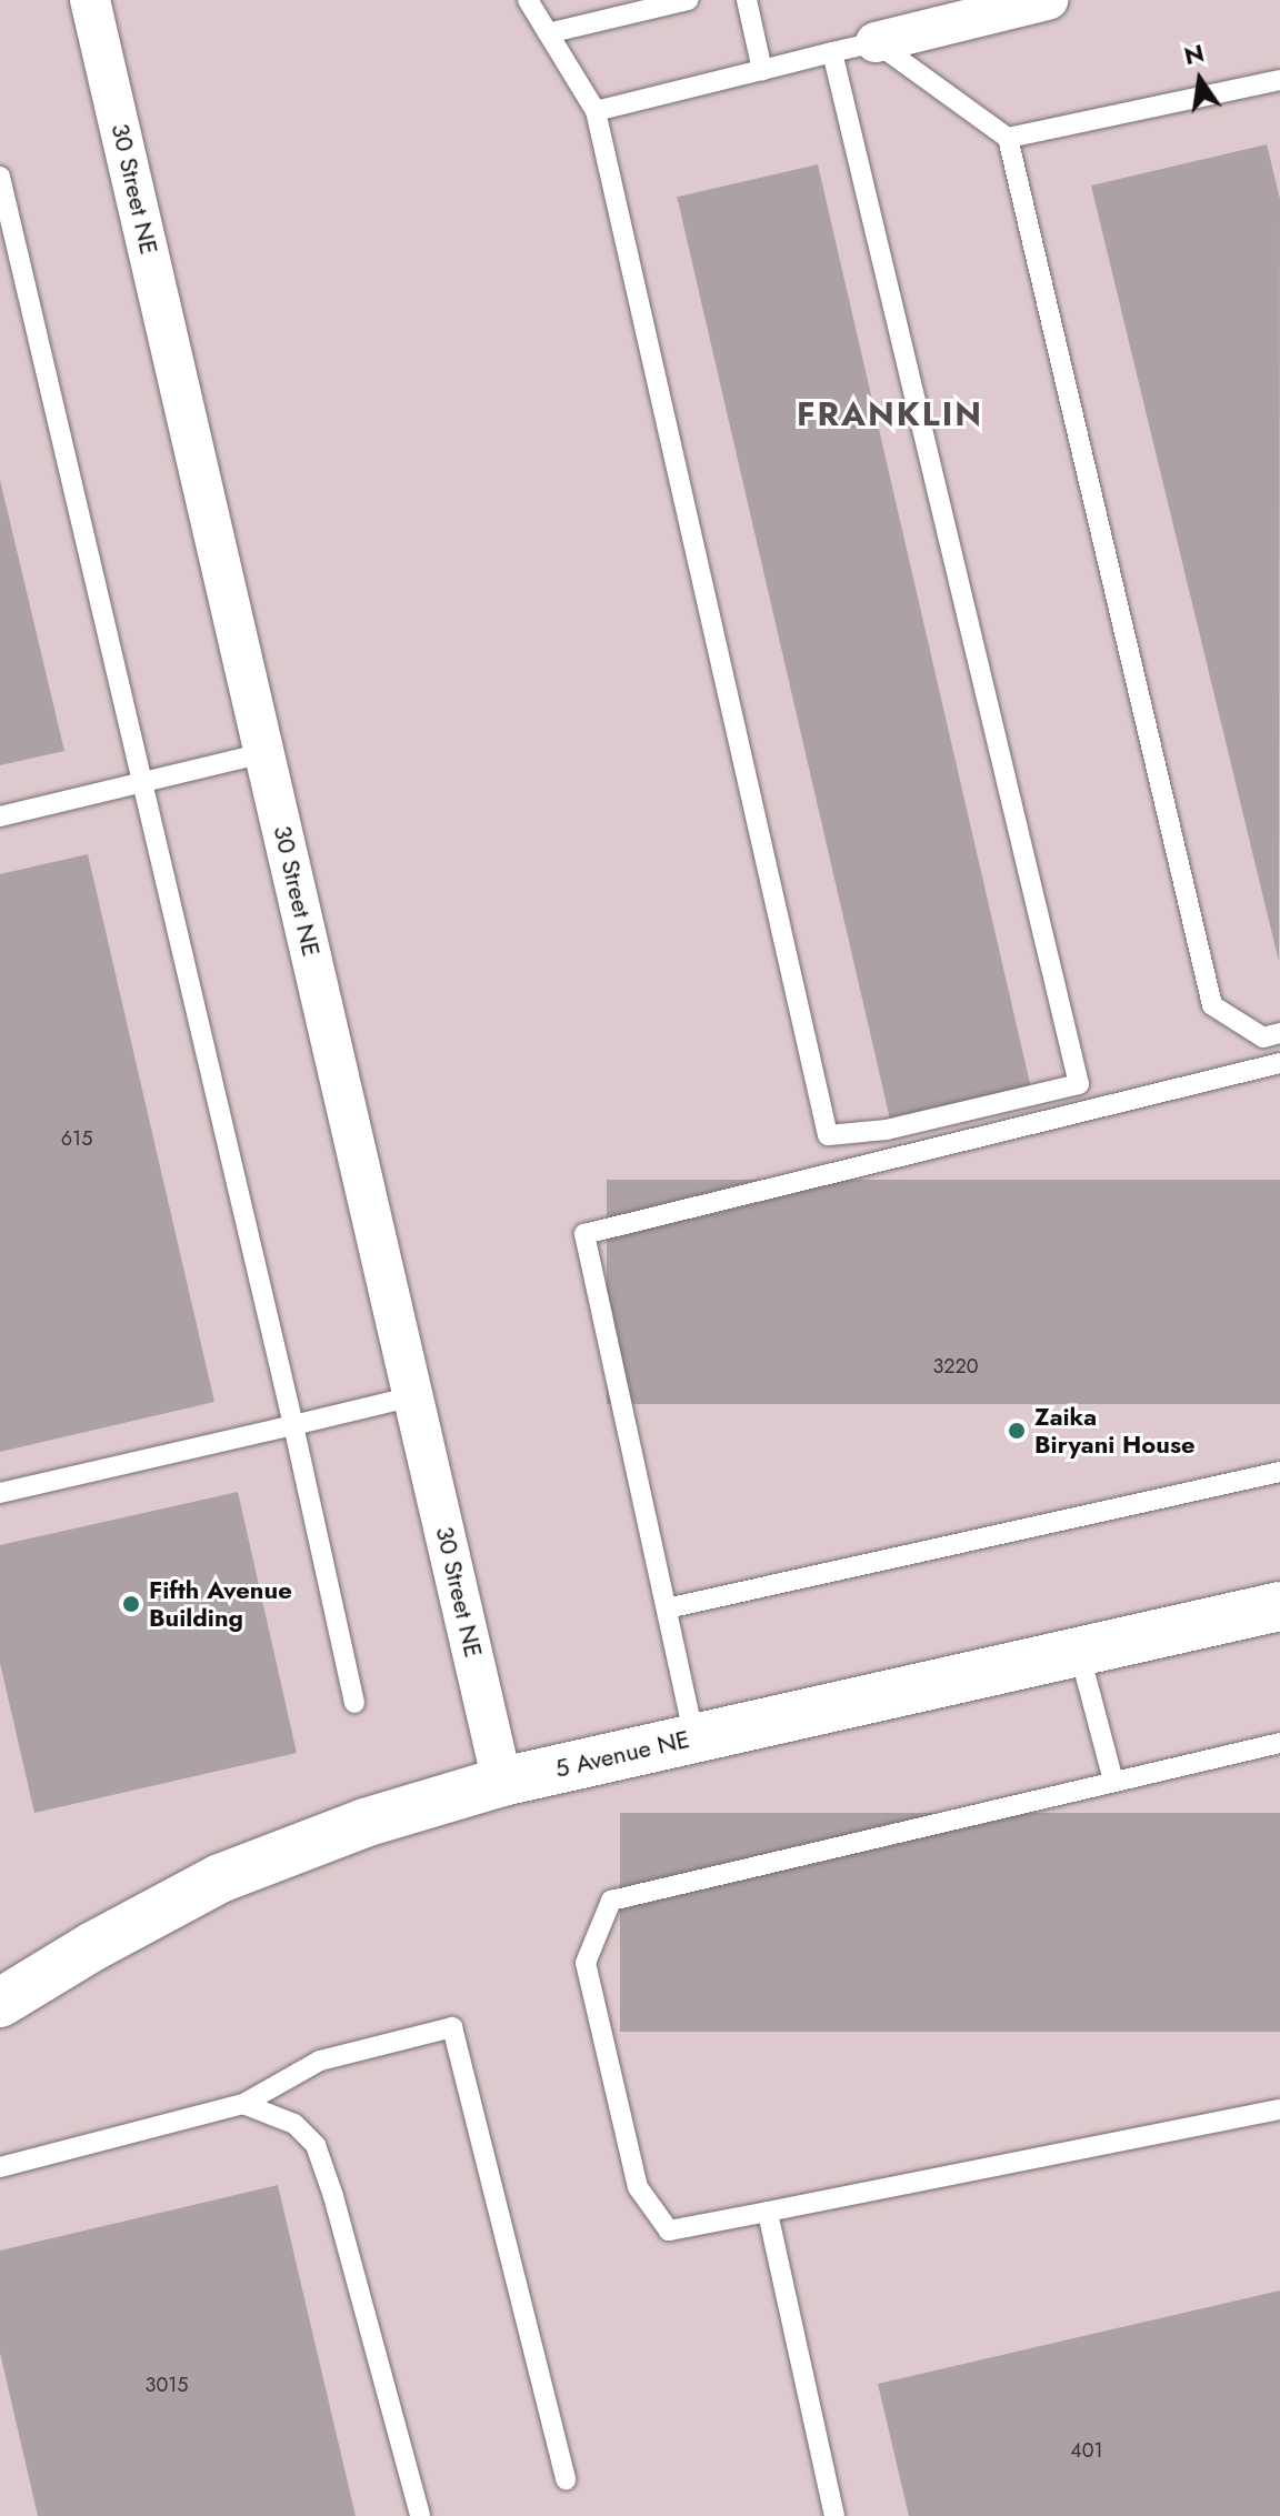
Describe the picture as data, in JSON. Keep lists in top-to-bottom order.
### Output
{
  "streets": {
    "street": ["30 Street NE", "5 Avenue NE"]
  },
  "crossings": [
    ["30 Street NE", "5 Avenue NE"]
  ],
  "districts": ["FRANKLIN"],
  "places": ["Zaika Biryani House", "Fifth Avenue Building"],
  "house_numbers": [
    "615",
    "3220",
    "3015",
    "401"
  ],
  "north": "top"
}
